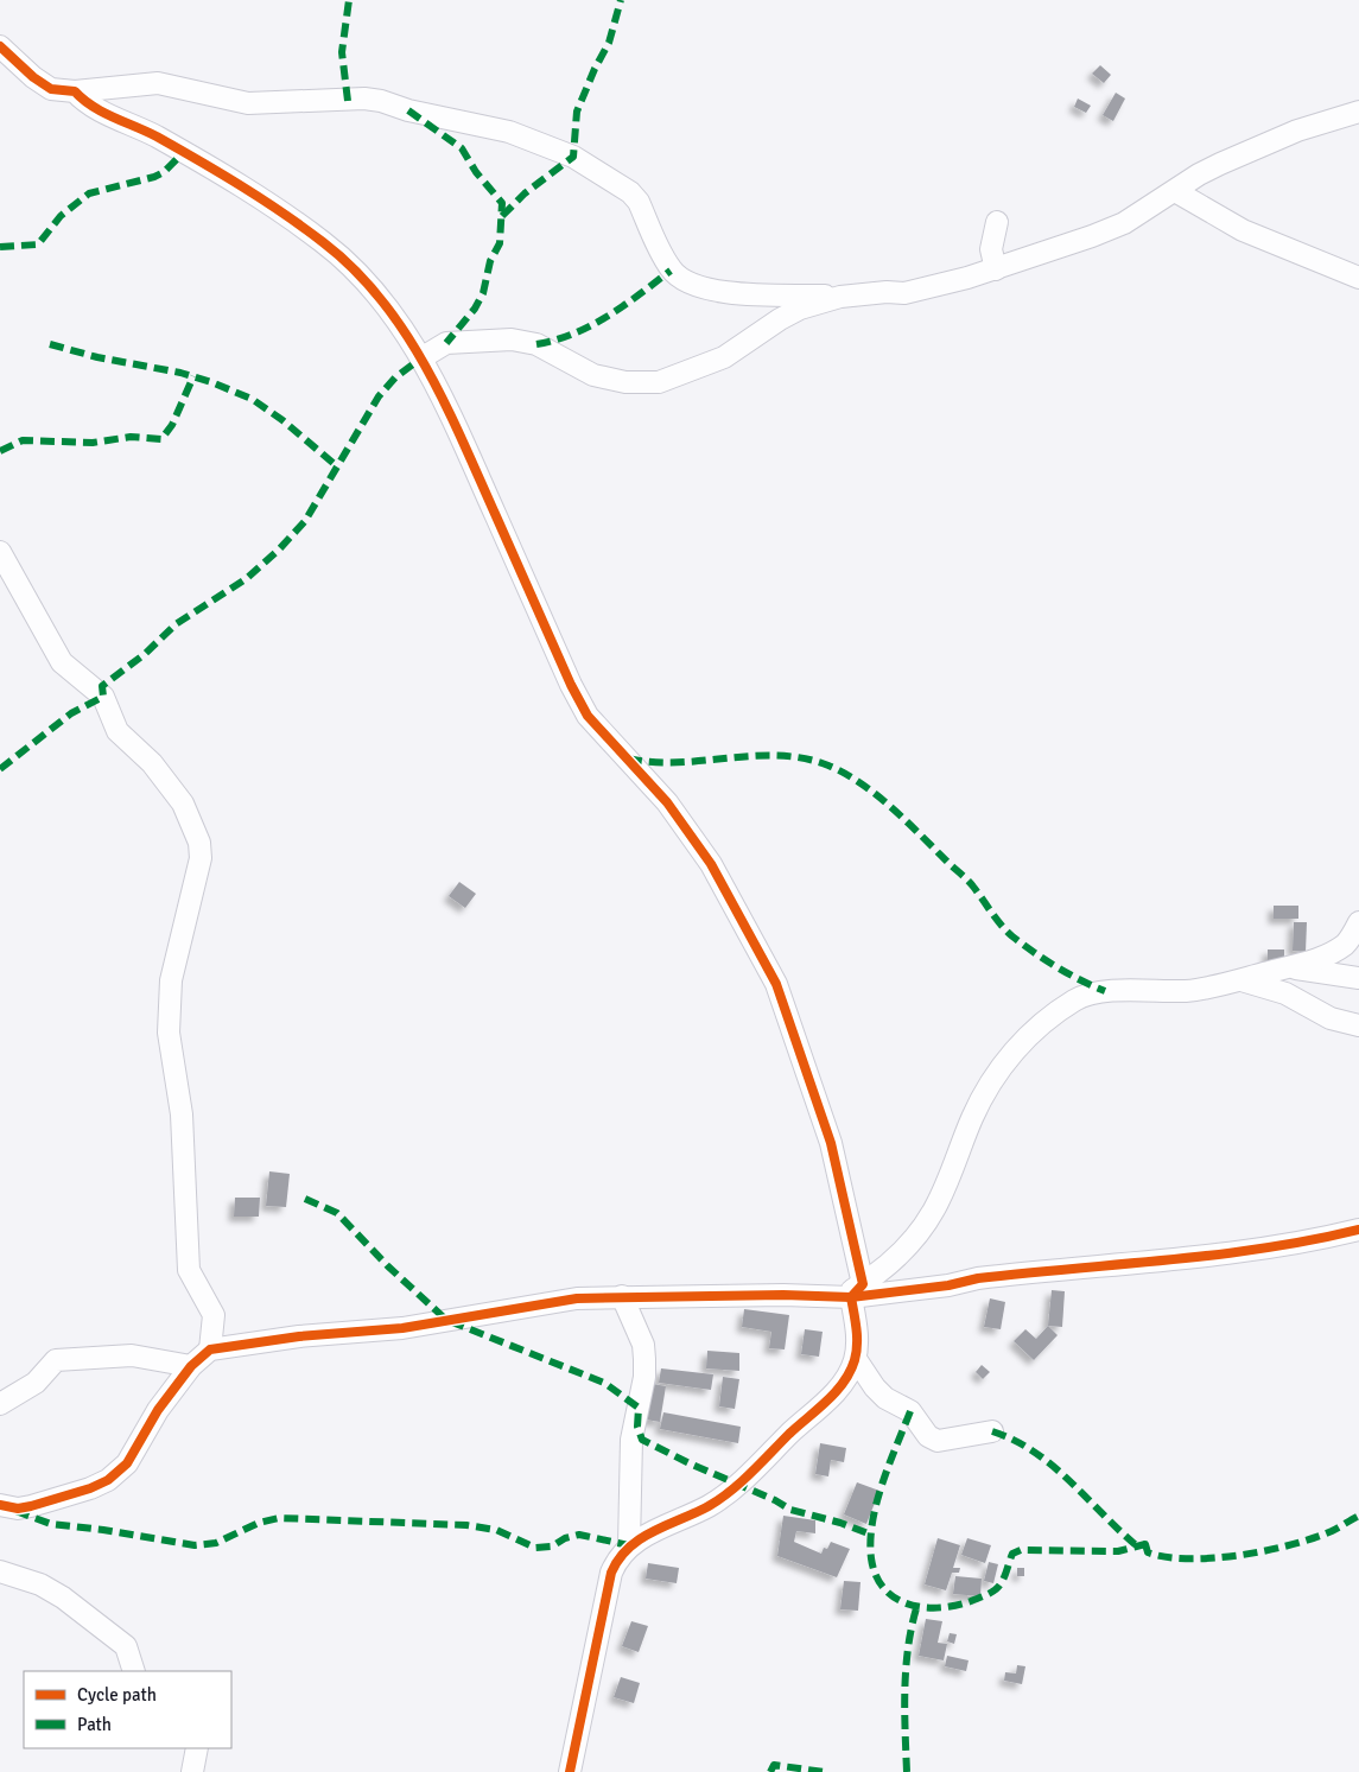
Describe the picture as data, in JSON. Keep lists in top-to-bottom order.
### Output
{
  "legend": ["Cycle path", "Path"]
}
